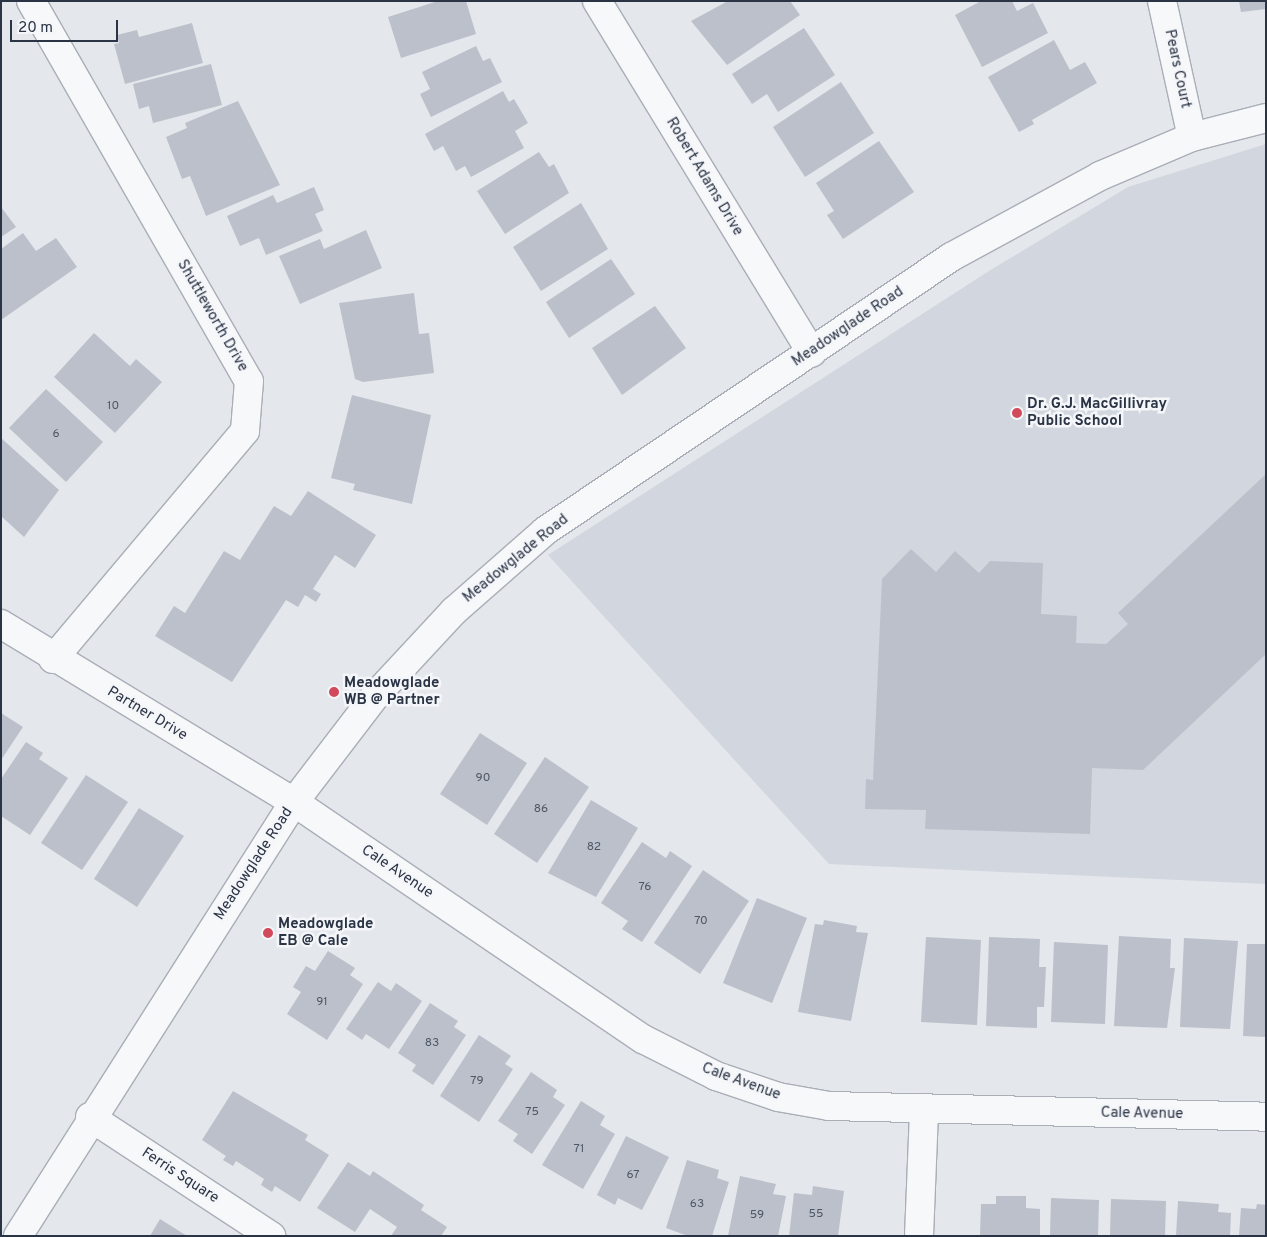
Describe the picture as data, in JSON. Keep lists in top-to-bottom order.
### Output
{
  "streets": {
    "street": [
      "Pears Court",
      "Robert Adams Drive",
      "Shuttleworth Drive",
      "Meadowglade Road",
      "Partner Drive",
      "Cale Avenue",
      "Ferris Square"
    ]
  },
  "crossings": [
    ["Pears Court", "Meadowglade Road"],
    ["Robert Adams Drive", "Meadowglade Road"],
    ["Shuttleworth Drive", "Partner Drive"],
    ["Meadowglade Road", "Partner Drive"],
    ["Meadowglade Road", "Cale Avenue"],
    ["Meadowglade Road", "Ferris Square"],
    ["Partner Drive", "Cale Avenue"]
  ],
  "places": ["Dr. G.J. MacGillivray Public School", "Meadowglade WB @ Partner", "Meadowglade EB @ Cale"],
  "house_numbers": [
    "10",
    "6",
    "90",
    "86",
    "82",
    "76",
    "70",
    "91",
    "83",
    "79",
    "75",
    "71",
    "67",
    "63",
    "55",
    "59"
  ],
  "scale_bar": "20 m"
}
